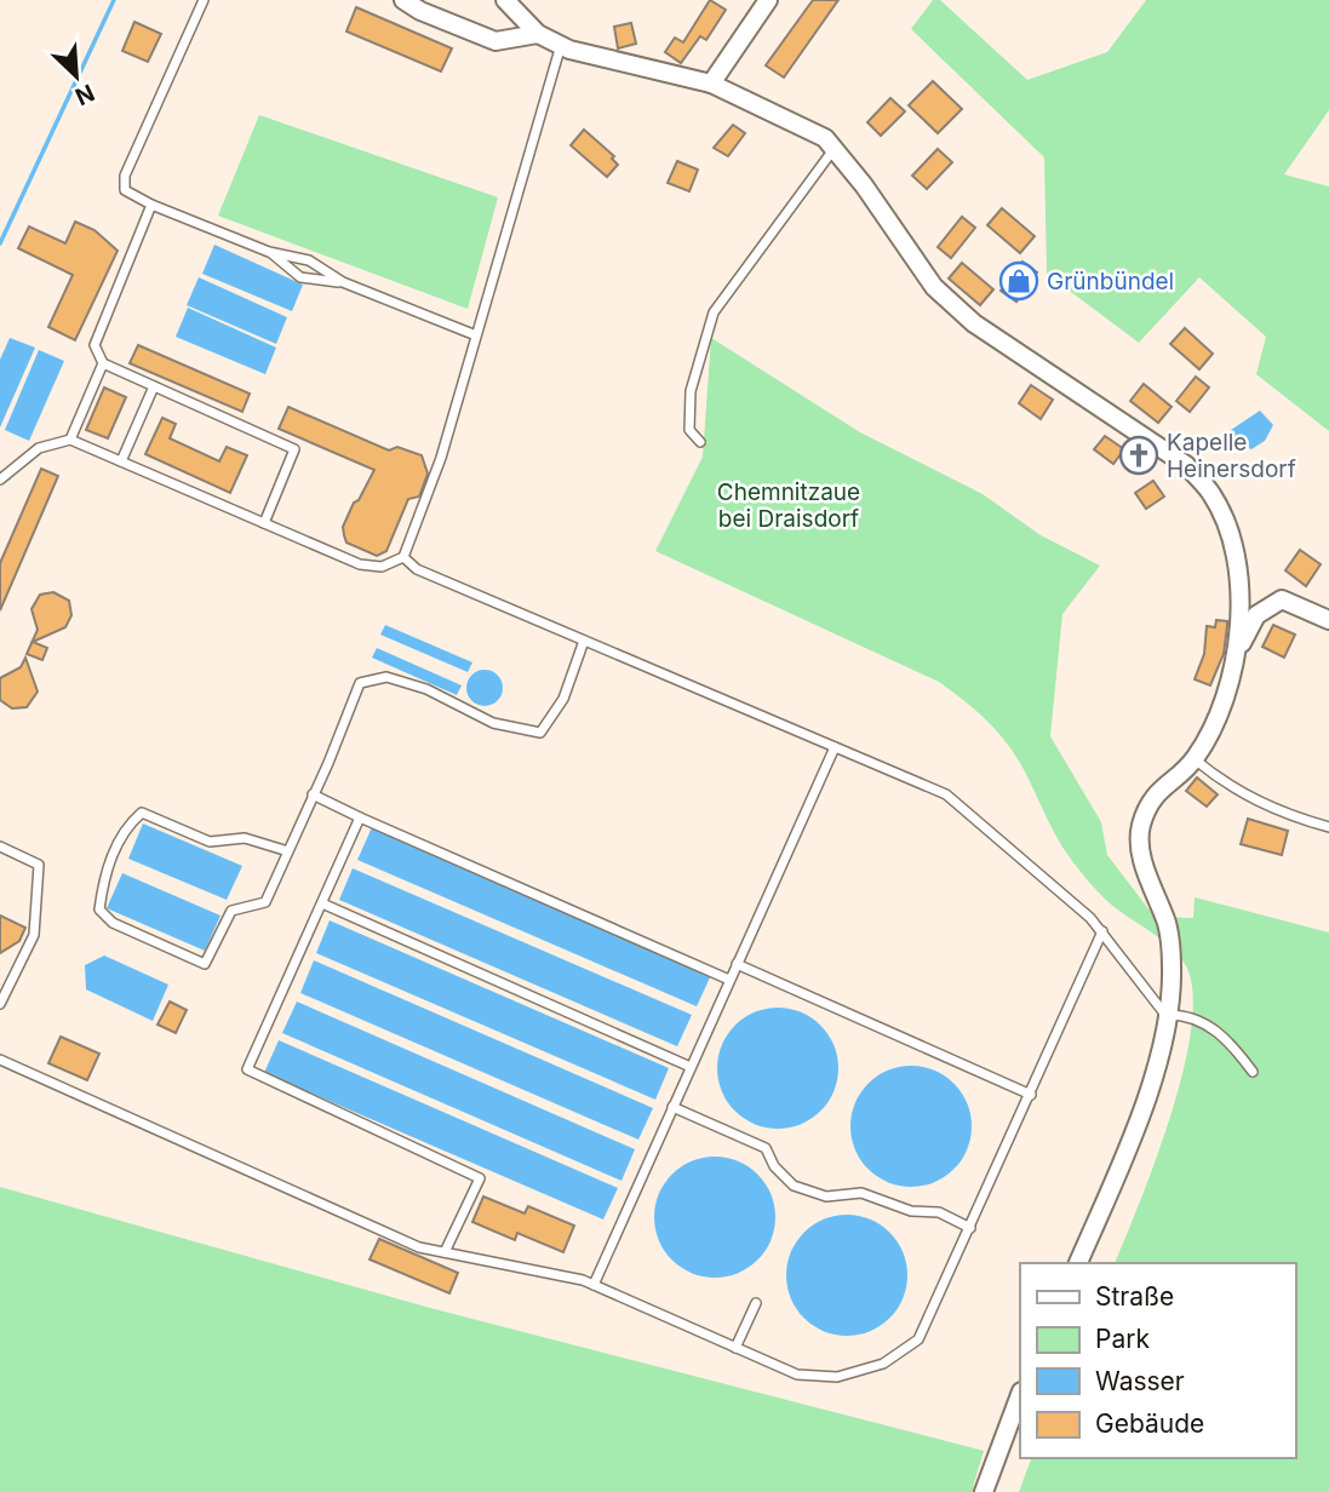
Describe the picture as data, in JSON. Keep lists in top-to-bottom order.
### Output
{
  "parks": ["Chemnitzaue bei Draisdorf"],
  "places": {
    "shop": ["Grünbündel"],
    "church": ["Kapelle Heinersdorf"]
  },
  "legend": [
    "Straße",
    "Park",
    "Wasser",
    "Gebäude"
  ],
  "north": "bottom right"
}
